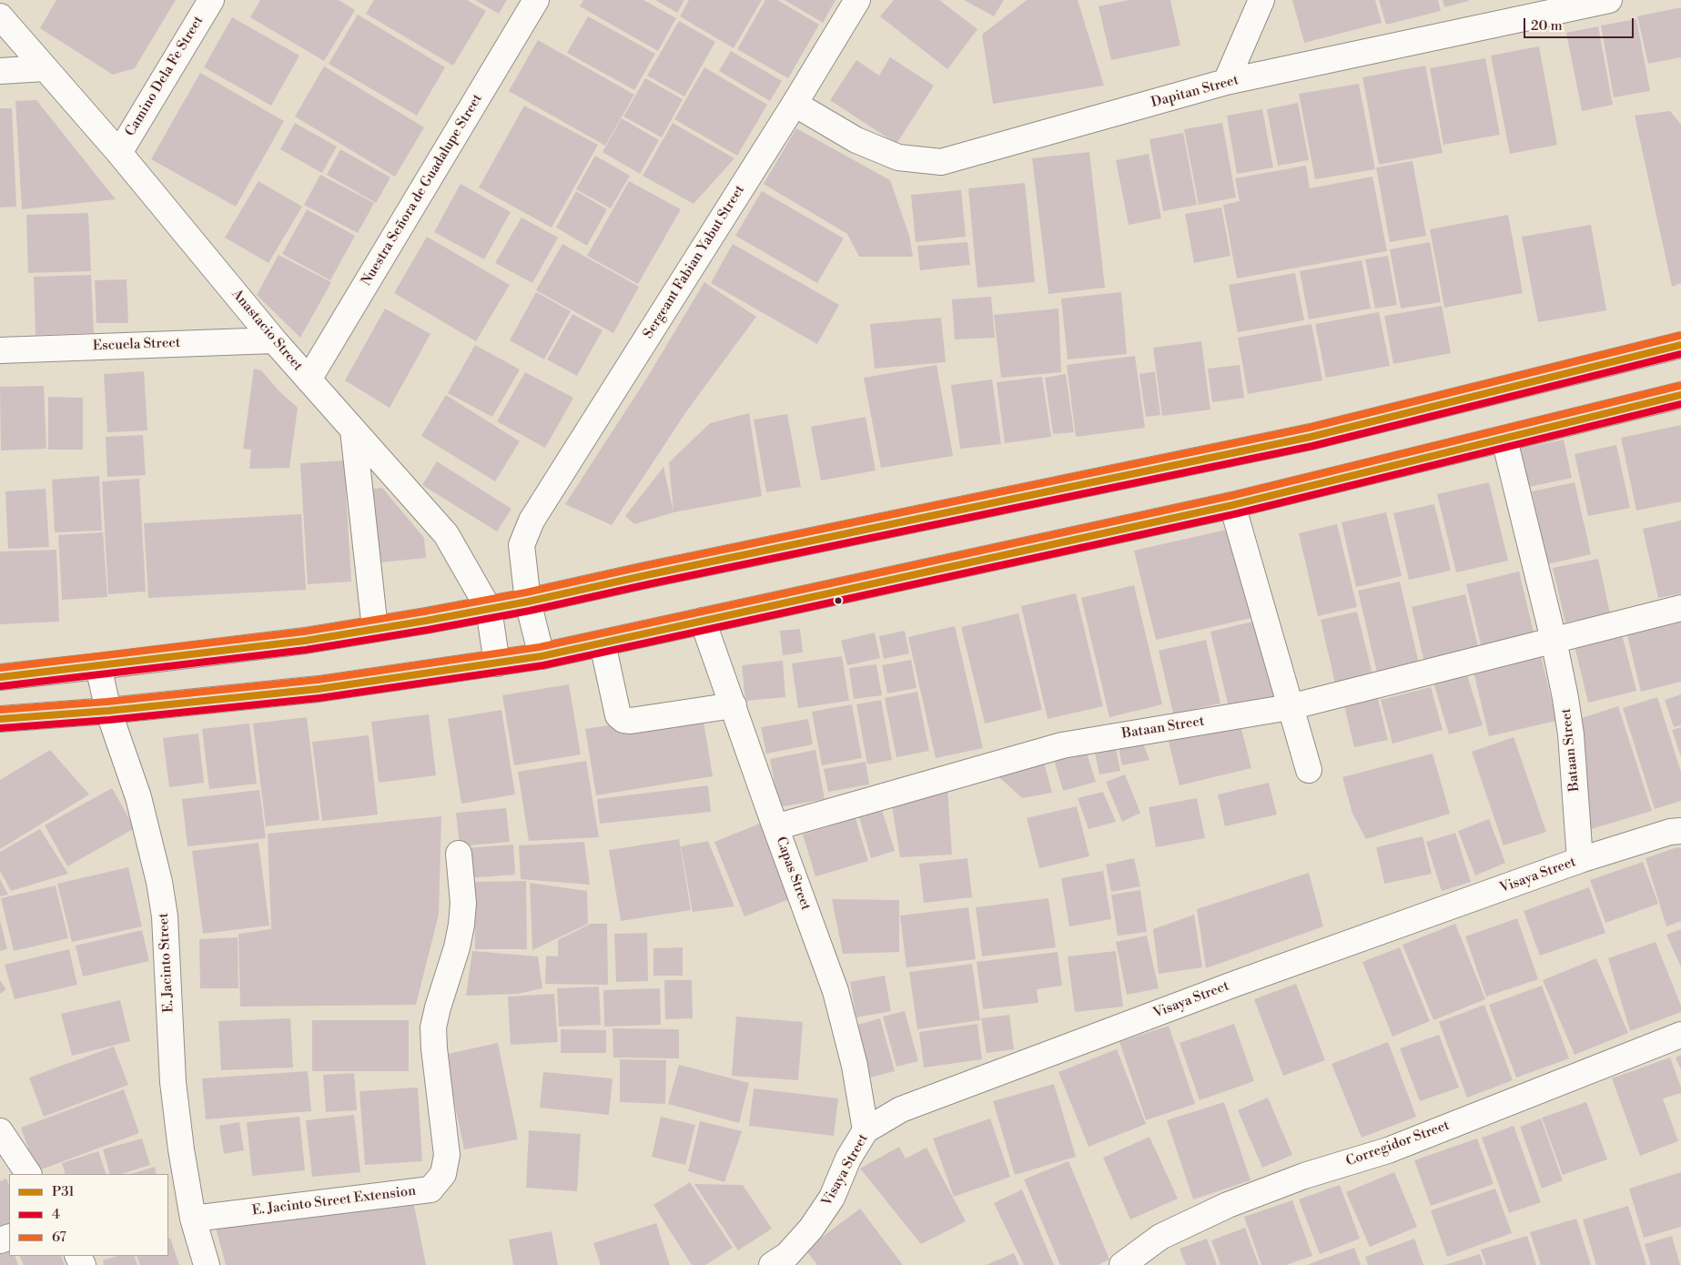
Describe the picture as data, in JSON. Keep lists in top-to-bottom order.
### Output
{
  "streets": {
    "street": [
      "Camino Dela Fe Street",
      "Dapitan Street",
      "Nuestra Señora de Guadalupe Street",
      "Sergeant Fabian Yabut Street",
      "Anastacio Street",
      "Escuela Street",
      "Bataan Street",
      "Capas Street",
      "Visaya Street",
      "E. Jacinto Street",
      "Corregidor Street",
      "E. Jacinto Street Extension"
    ]
  },
  "crossings": [
    ["Camino Dela Fe Street", "Anastacio Street"],
    ["Dapitan Street", "Sergeant Fabian Yabut Street"],
    ["Nuestra Señora de Guadalupe Street", "Anastacio Street"],
    ["Anastacio Street", "Escuela Street"],
    ["Bataan Street", "Capas Street"],
    ["Bataan Street", "Visaya Street"],
    ["Capas Street", "Visaya Street"],
    ["E. Jacinto Street", "E. Jacinto Street Extension"]
  ],
  "lines": ["transit line 67", "transit line P31", "transit line 4"],
  "legend": ["P31", "4", "67"],
  "scale_bar": "20 m"
}
